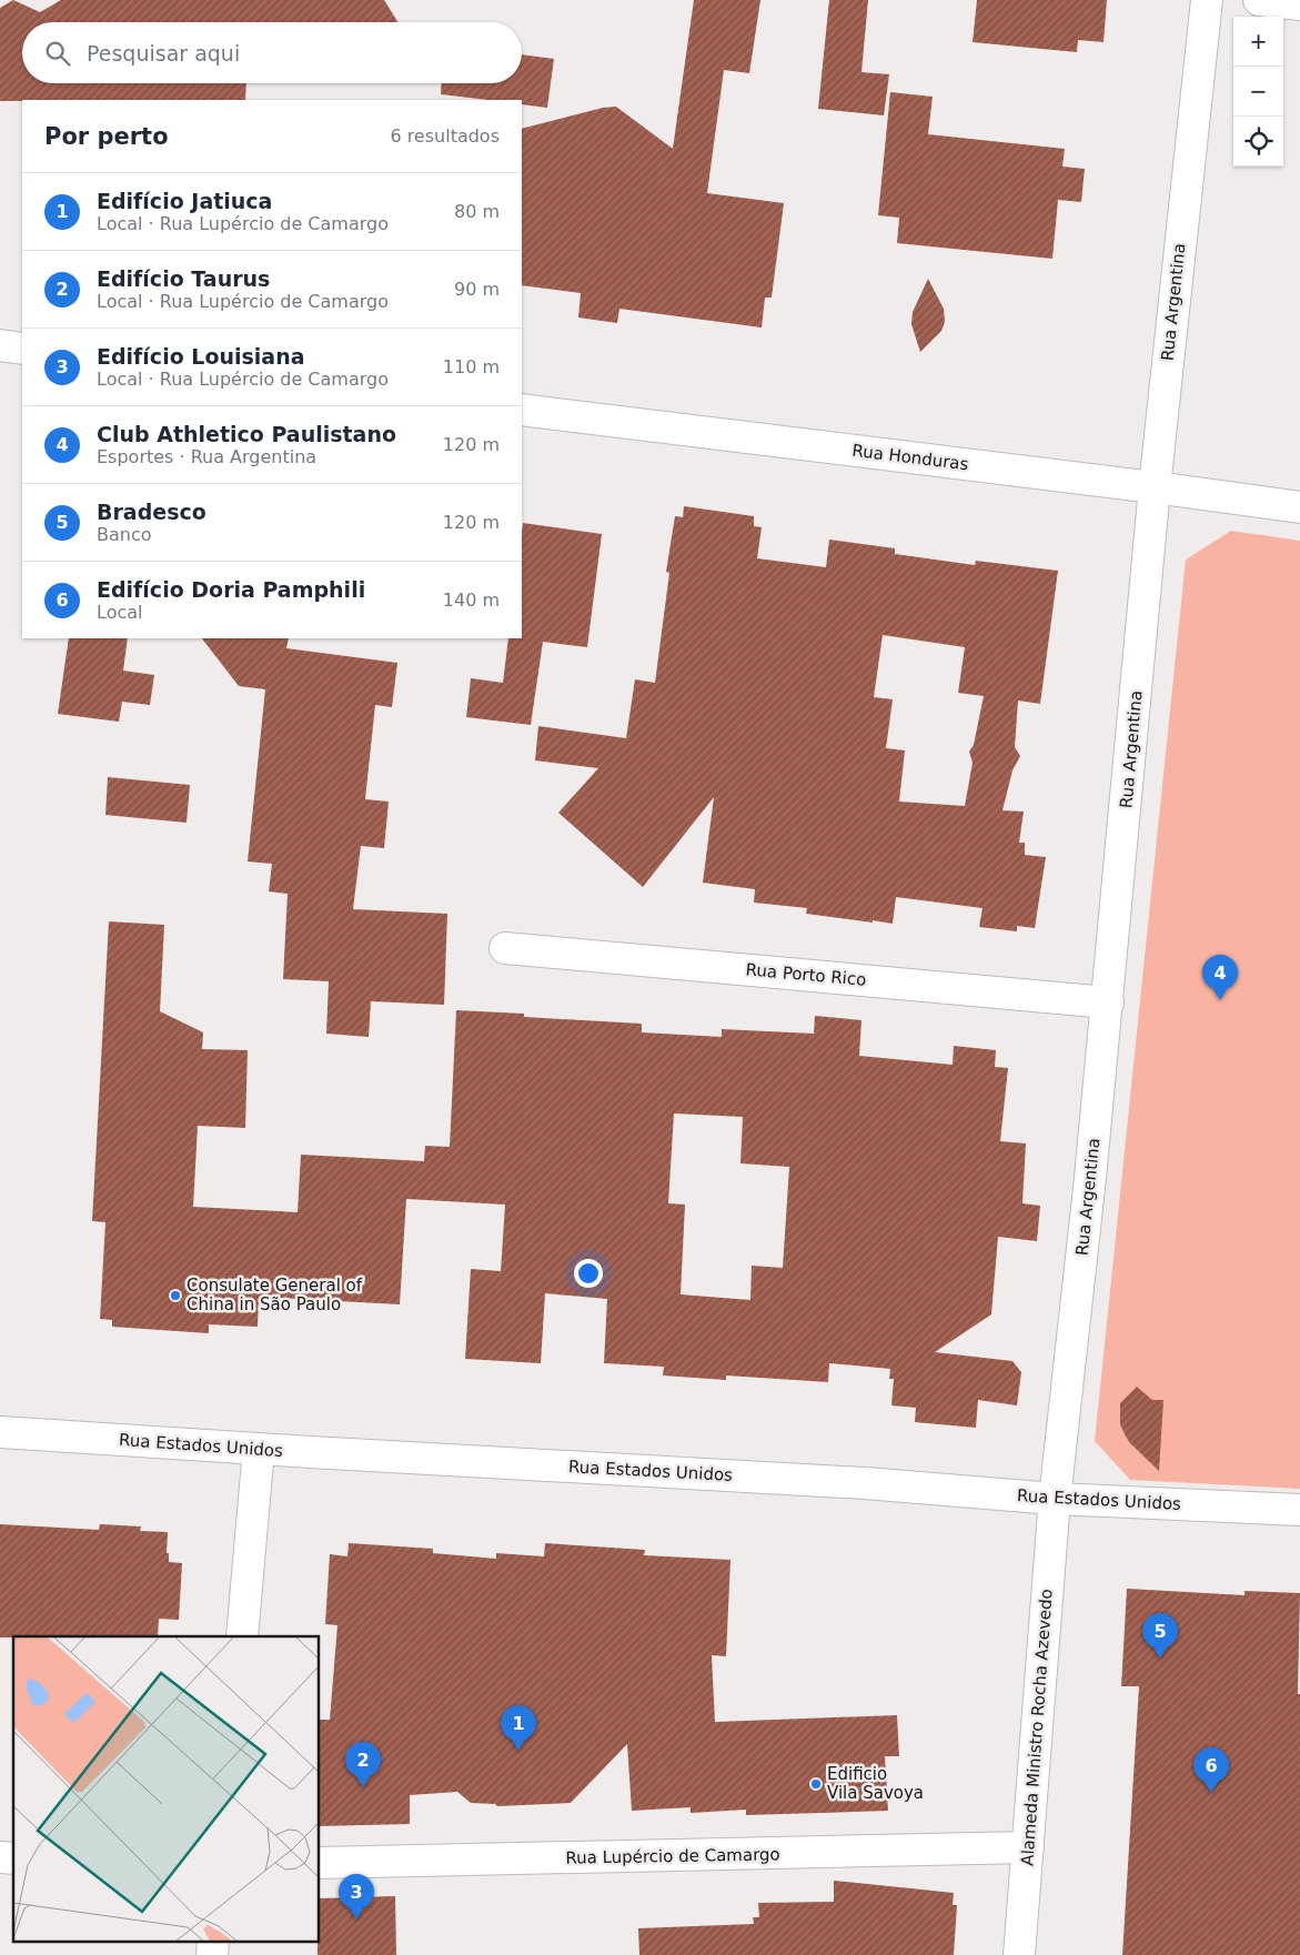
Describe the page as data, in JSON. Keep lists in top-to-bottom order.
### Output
{
  "streets": {
    "street": [
      "Rua Argentina",
      "Rua Honduras",
      "Rua Porto Rico",
      "Rua Estados Unidos",
      "Alameda Ministro Rocha Azevedo",
      "Rua Lupércio de Camargo"
    ]
  },
  "crossings": [
    ["Rua Argentina", "Rua Honduras"],
    ["Rua Argentina", "Rua Porto Rico"],
    ["Rua Argentina", "Rua Estados Unidos"],
    ["Rua Argentina", "Alameda Ministro Rocha Azevedo"],
    ["Rua Estados Unidos", "Alameda Ministro Rocha Azevedo"],
    ["Alameda Ministro Rocha Azevedo", "Rua Lupércio de Camargo"]
  ],
  "places": ["Consulate General of China in São Paulo", "Edificio Vila Savoya"],
  "page": {
    "map_buttons": ["+", "−"],
    "search": "Pesquisar aqui",
    "heading": ["Por perto", "6 resultados"],
    "list": [
      {
        "mark": "1",
        "name": "Edifício Jatiuca",
        "note": "Local · Rua Lupércio de Camargo",
        "value": "80 m"
      },
      {
        "mark": "2",
        "name": "Edifício Taurus",
        "note": "Local · Rua Lupércio de Camargo",
        "value": "90 m"
      },
      {
        "mark": "3",
        "name": "Edifício Louisiana",
        "note": "Local · Rua Lupércio de Camargo",
        "value": "110 m"
      },
      {
        "mark": "4",
        "name": "Club Athletico Paulistano",
        "note": "Esportes · Rua Argentina",
        "value": "120 m"
      },
      {
        "mark": "5",
        "name": "Bradesco",
        "note": "Banco",
        "value": "120 m"
      },
      {
        "mark": "6",
        "name": "Edifício Doria Pamphili",
        "note": "Local",
        "value": "140 m"
      }
    ],
    "pins": [
      "4",
      "5",
      "1",
      "2",
      "6",
      "3"
    ]
  }
}
